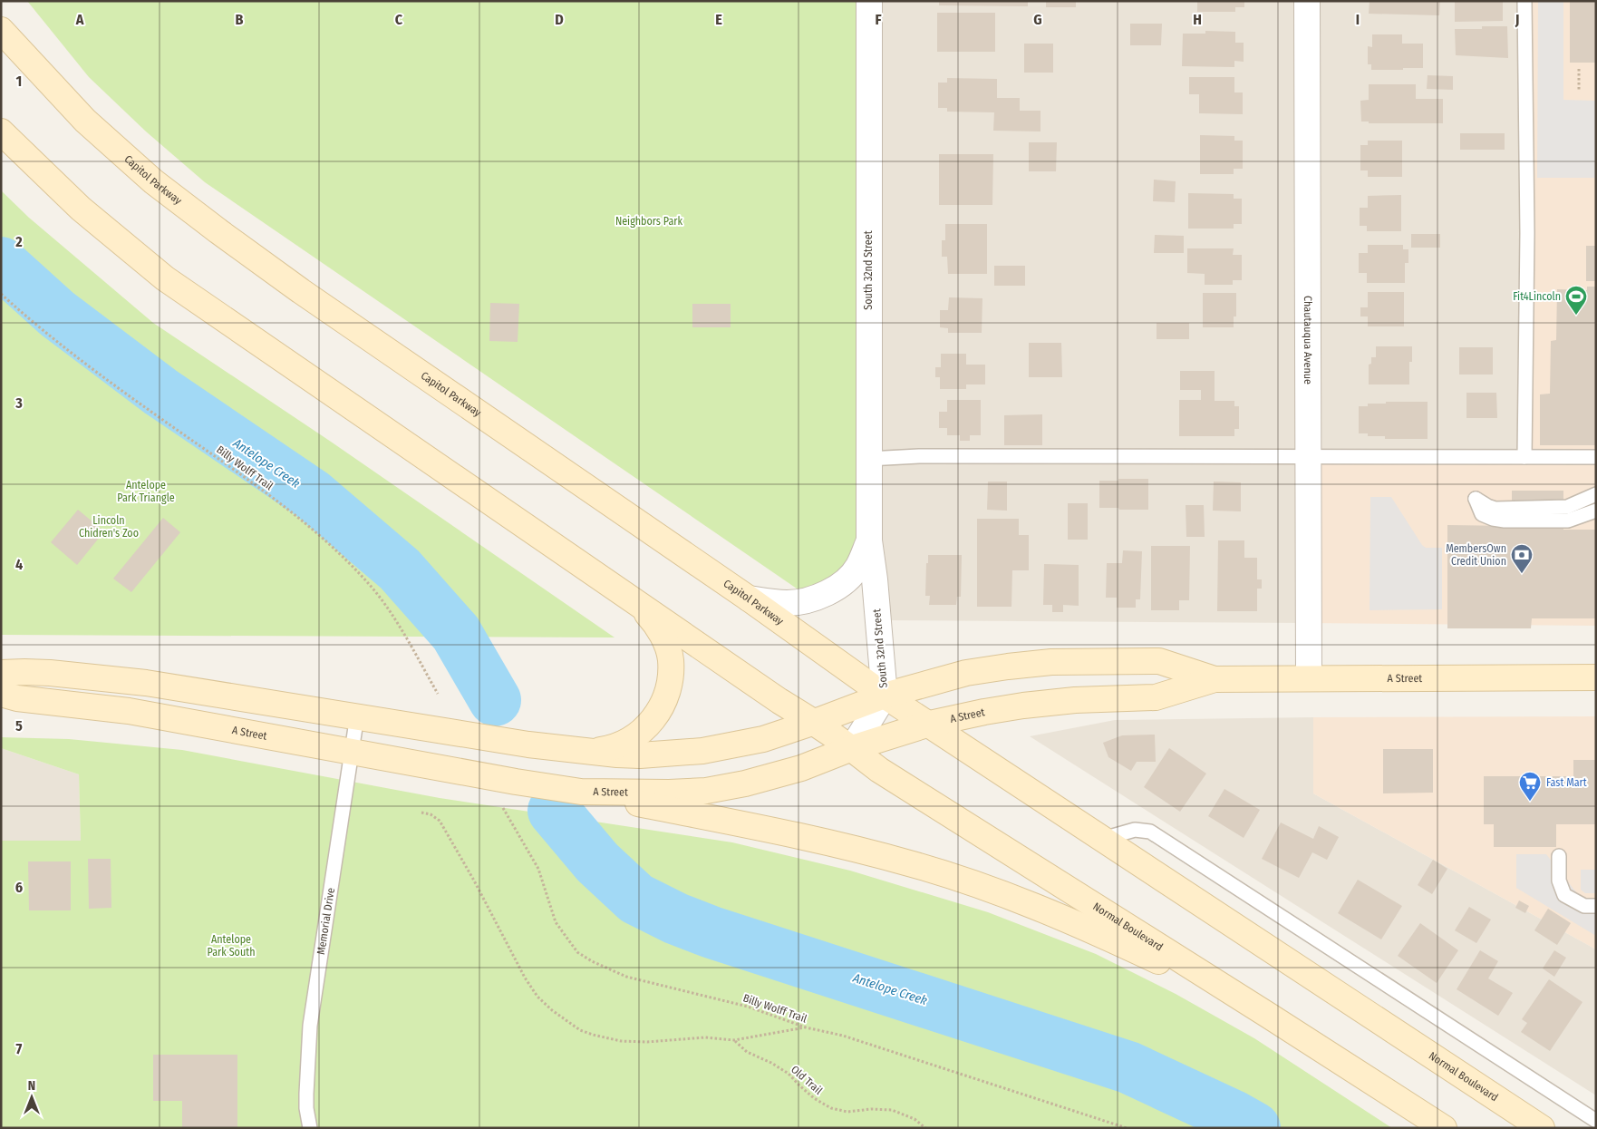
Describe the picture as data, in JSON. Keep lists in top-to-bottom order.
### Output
{
  "streets": {
    "main road": ["Capitol Parkway", "A Street", "Normal Boulevard"],
    "street": ["South 32nd Street", "Chautauqua Avenue"],
    "lane": ["Memorial Drive"],
    "path": ["Billy Wolff Trail", "Old Trail"]
  },
  "crossings": [
    ["Capitol Parkway", "South 32nd Street"],
    ["Capitol Parkway", "A Street"],
    ["Capitol Parkway", "Normal Boulevard"],
    ["South 32nd Street", "A Street"],
    ["South 32nd Street", "Normal Boulevard"],
    ["Chautauqua Avenue", "A Street"],
    ["A Street", "Memorial Drive"],
    ["A Street", "Normal Boulevard"]
  ],
  "water": ["Antelope Creek"],
  "parks": [
    "Neighbors Park",
    "Antelope Park Triangle",
    "Lincoln Chidren's Zoo",
    "Antelope Park South"
  ],
  "places": {
    "sports": ["Fit4Lincoln"],
    "bank": ["MembersOwn Credit Union"],
    "supermarket": ["Fast Mart"]
  },
  "north": "top",
  "grid": {
    "columns": [
      "A",
      "B",
      "C",
      "D",
      "E",
      "F",
      "G",
      "H",
      "I",
      "J"
    ],
    "rows": [
      "1",
      "2",
      "3",
      "4",
      "5",
      "6",
      "7"
    ]
  }
}
